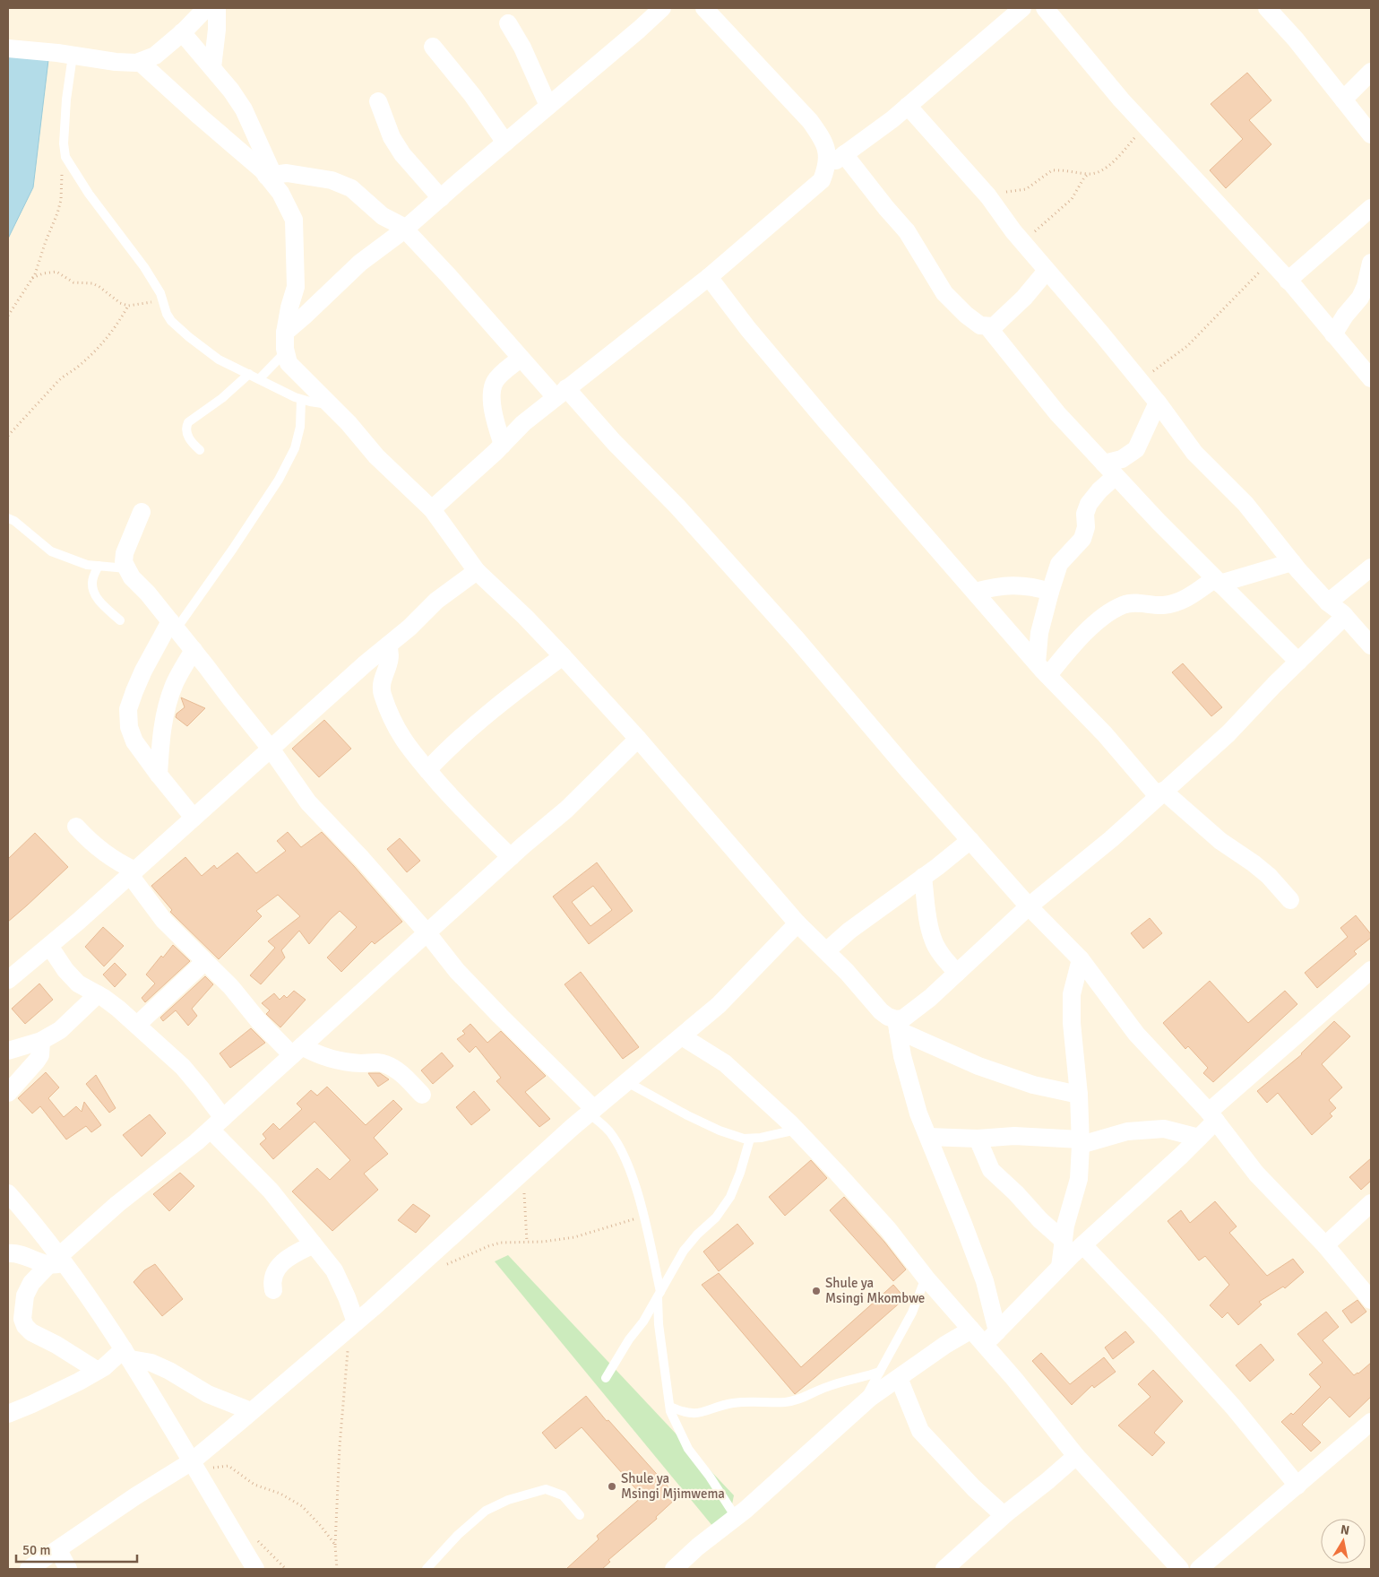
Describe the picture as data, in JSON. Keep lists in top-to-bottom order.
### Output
{
  "places": ["Shule ya Msingi Mkombwe", "Shule ya Msingi Mjimwema"],
  "scale_bar": "50 m",
  "north": "top"
}
